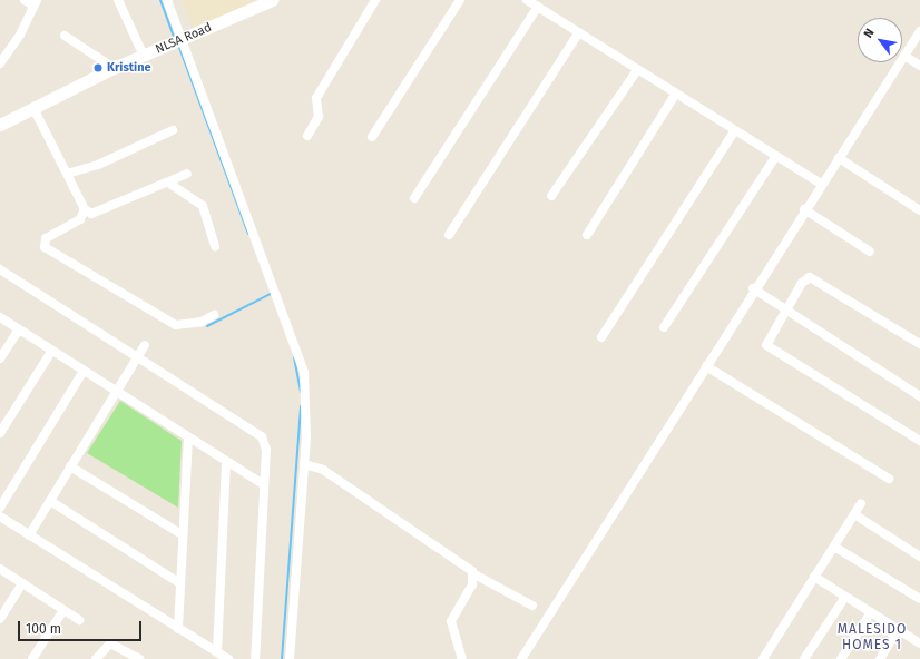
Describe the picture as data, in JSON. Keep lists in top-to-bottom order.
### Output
{
  "streets": {
    "main road": ["NLSA Road"]
  },
  "districts": ["MALESIDO HOMES 1"],
  "places": ["Kristine"],
  "scale_bar": "100 m",
  "north": "top left"
}
